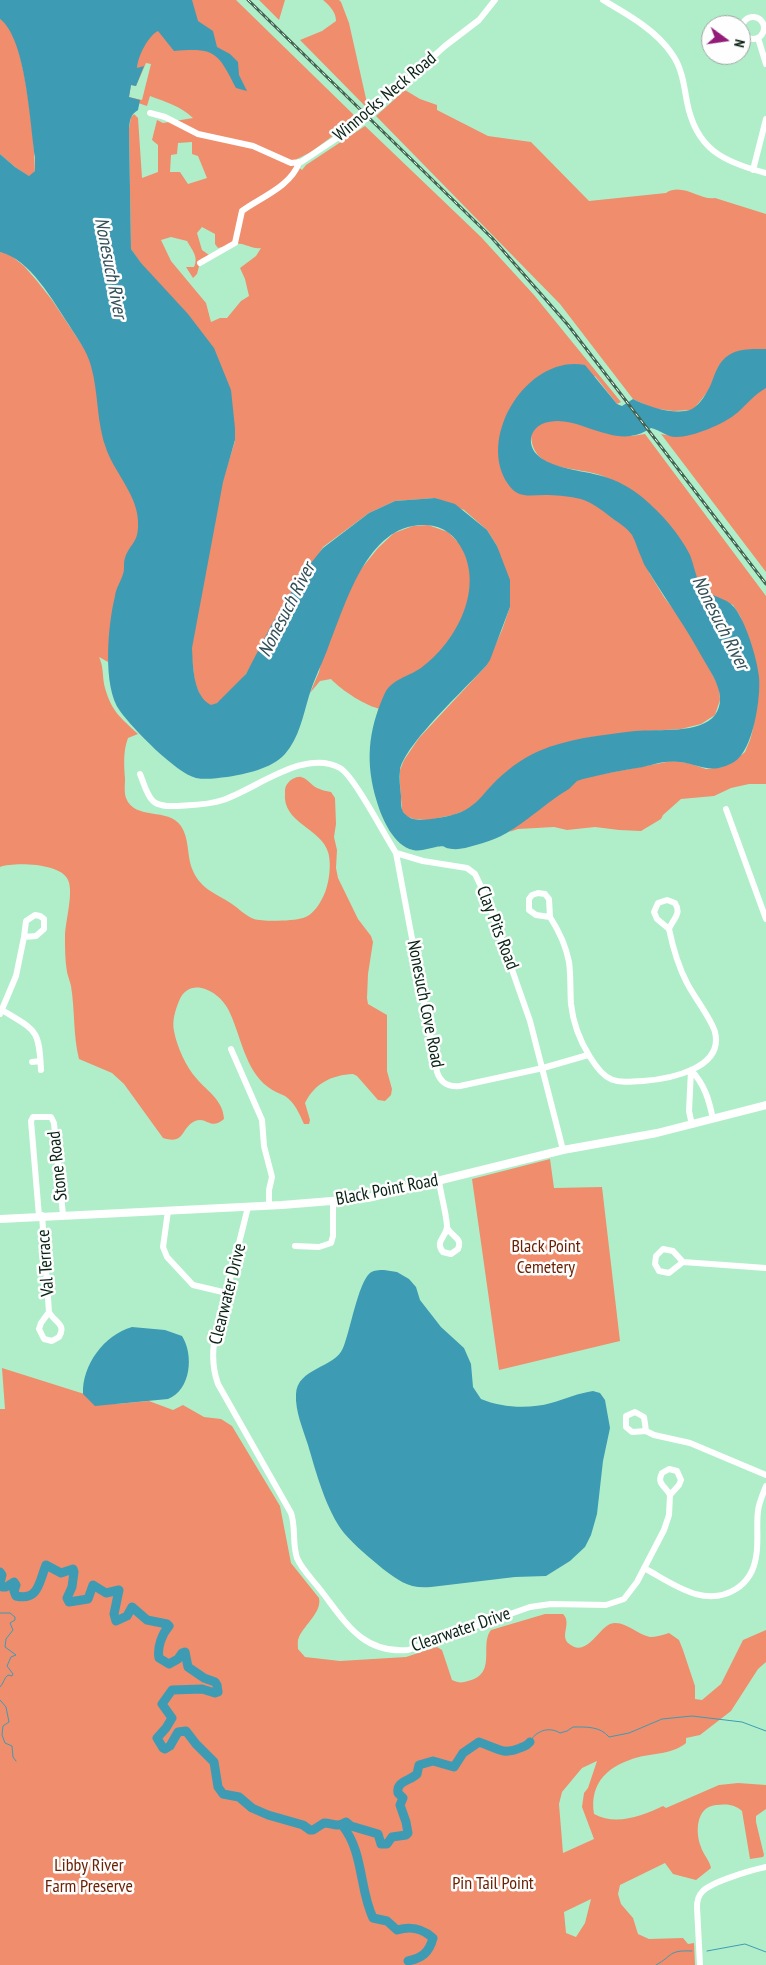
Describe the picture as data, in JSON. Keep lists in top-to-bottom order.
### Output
{
  "streets": {
    "main road": ["Black Point Road"],
    "street": [
      "Winnocks Neck Road",
      "Clay Pits Road",
      "Nonesuch Cove Road",
      "Stone Road",
      "Val Terrace",
      "Clearwater Drive"
    ]
  },
  "crossings": [
    ["Clay Pits Road", "Nonesuch Cove Road"],
    ["Clay Pits Road", "Black Point Road"],
    ["Stone Road", "Black Point Road"],
    ["Stone Road", "Val Terrace"],
    ["Black Point Road", "Val Terrace"],
    ["Black Point Road", "Clearwater Drive"]
  ],
  "water": ["Nonesuch River"],
  "parks": ["Black Point Cemetery", "Libby River Farm Preserve", "Pin Tail Point"],
  "north": "right"
}
